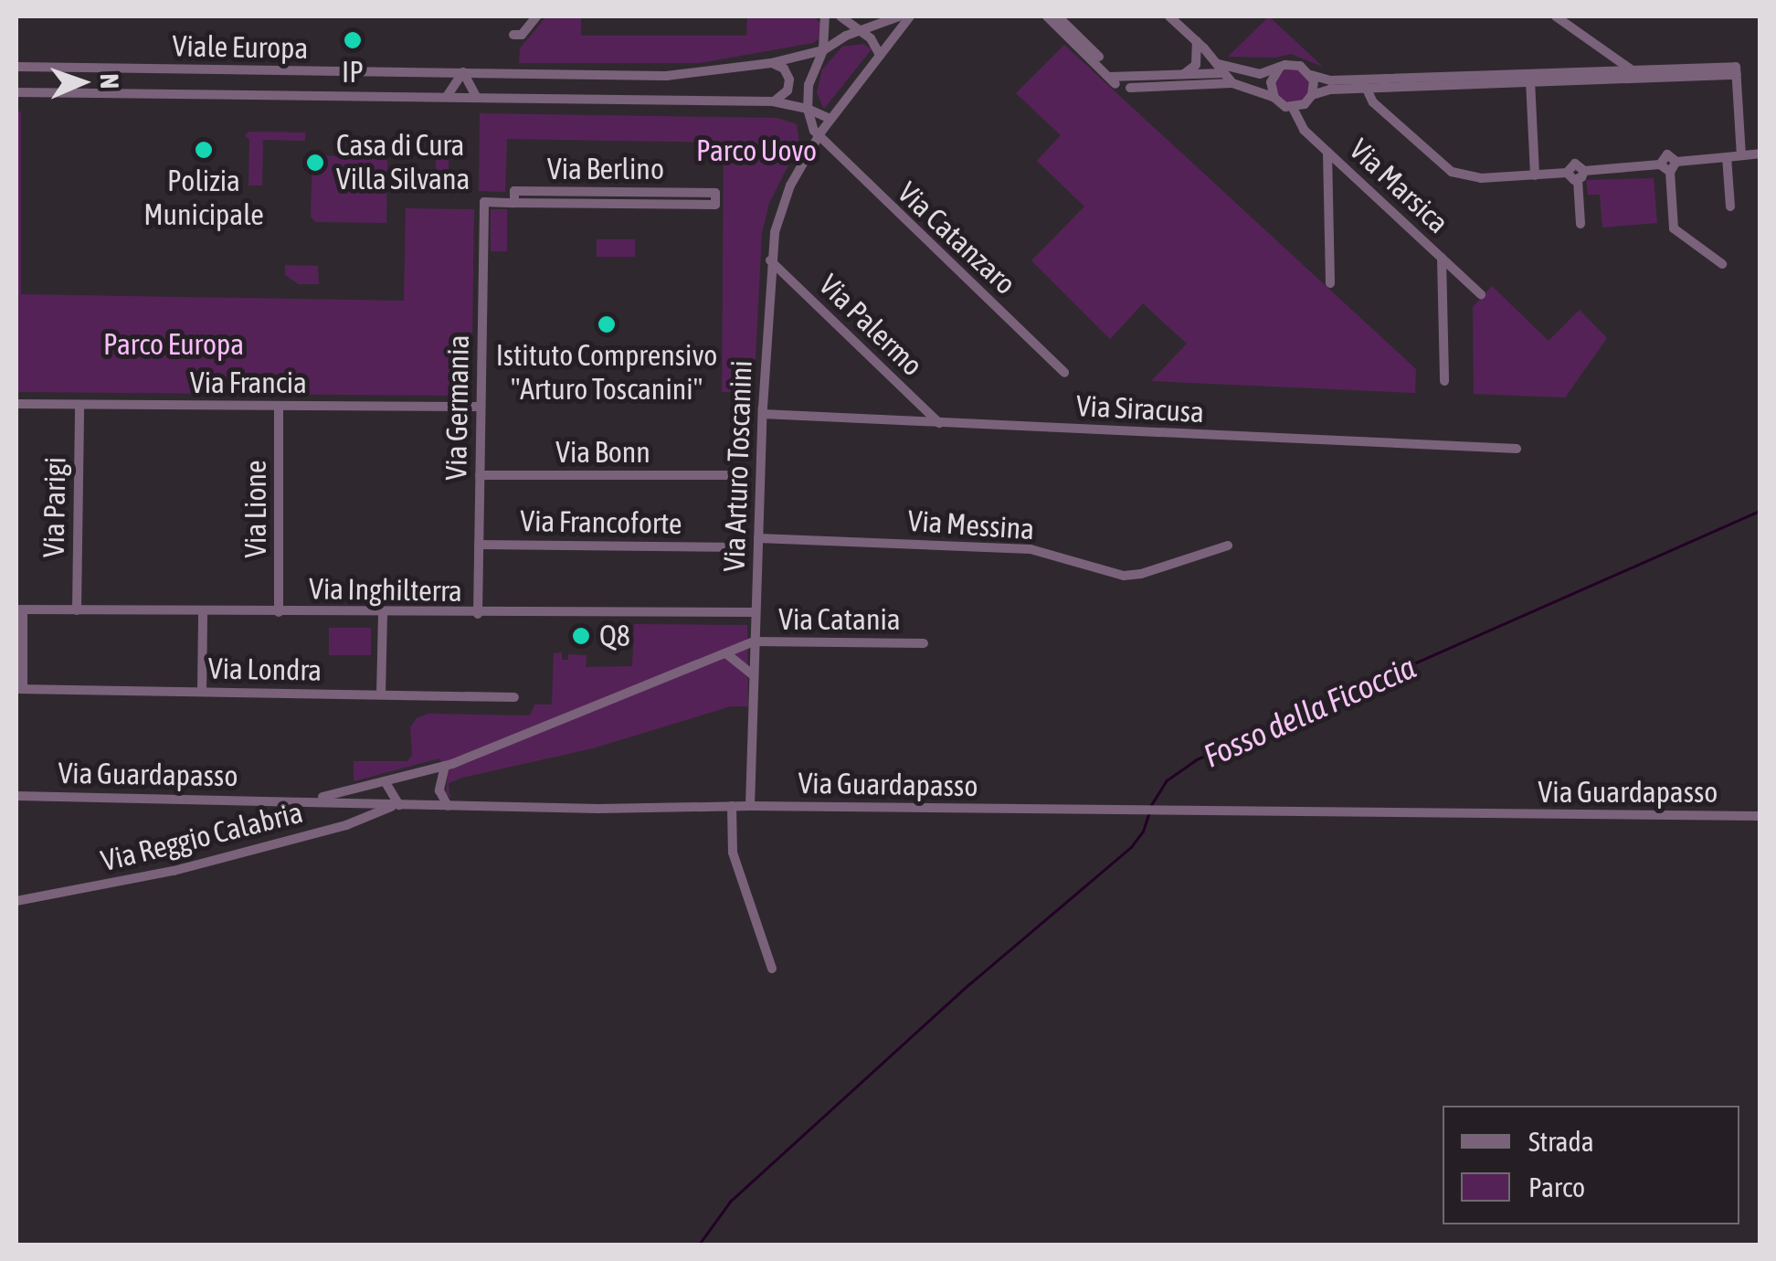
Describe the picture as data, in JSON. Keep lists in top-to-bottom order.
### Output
{
  "streets": {
    "street": [
      "Viale Europa",
      "Via Berlino",
      "Via Marsica",
      "Via Catanzaro",
      "Via Palermo",
      "Via Francia",
      "Via Germania",
      "Via Siracusa",
      "Via Bonn",
      "Via Arturo Toscanini",
      "Via Parigi",
      "Via Lione",
      "Via Francoforte",
      "Via Messina",
      "Via Inghilterra",
      "Via Catania",
      "Via Londra",
      "Via Guardapasso",
      "Via Reggio Calabria"
    ]
  },
  "crossings": [
    ["Via Berlino", "Via Germania"],
    ["Via Catanzaro", "Via Arturo Toscanini"],
    ["Via Palermo", "Via Siracusa"],
    ["Via Palermo", "Via Arturo Toscanini"],
    ["Via Francia", "Via Germania"],
    ["Via Francia", "Via Parigi"],
    ["Via Francia", "Via Lione"],
    ["Via Germania", "Via Bonn"],
    ["Via Germania", "Via Francoforte"],
    ["Via Germania", "Via Inghilterra"],
    ["Via Siracusa", "Via Arturo Toscanini"],
    ["Via Arturo Toscanini", "Via Messina"],
    ["Via Arturo Toscanini", "Via Inghilterra"],
    ["Via Arturo Toscanini", "Via Catania"],
    ["Via Arturo Toscanini", "Via Guardapasso"],
    ["Via Parigi", "Via Inghilterra"],
    ["Via Lione", "Via Inghilterra"],
    ["Via Guardapasso", "Via Reggio Calabria"]
  ],
  "water": ["Fosso della Ficoccia"],
  "parks": ["Parco Uovo", "Parco Europa"],
  "places": [
    "IP",
    "Polizia Municipale",
    "Casa di Cura Villa Silvana",
    "Istituto Comprensivo \"Arturo Toscanini\"",
    "Q8"
  ],
  "legend": ["Strada", "Parco"],
  "north": "right"
}
